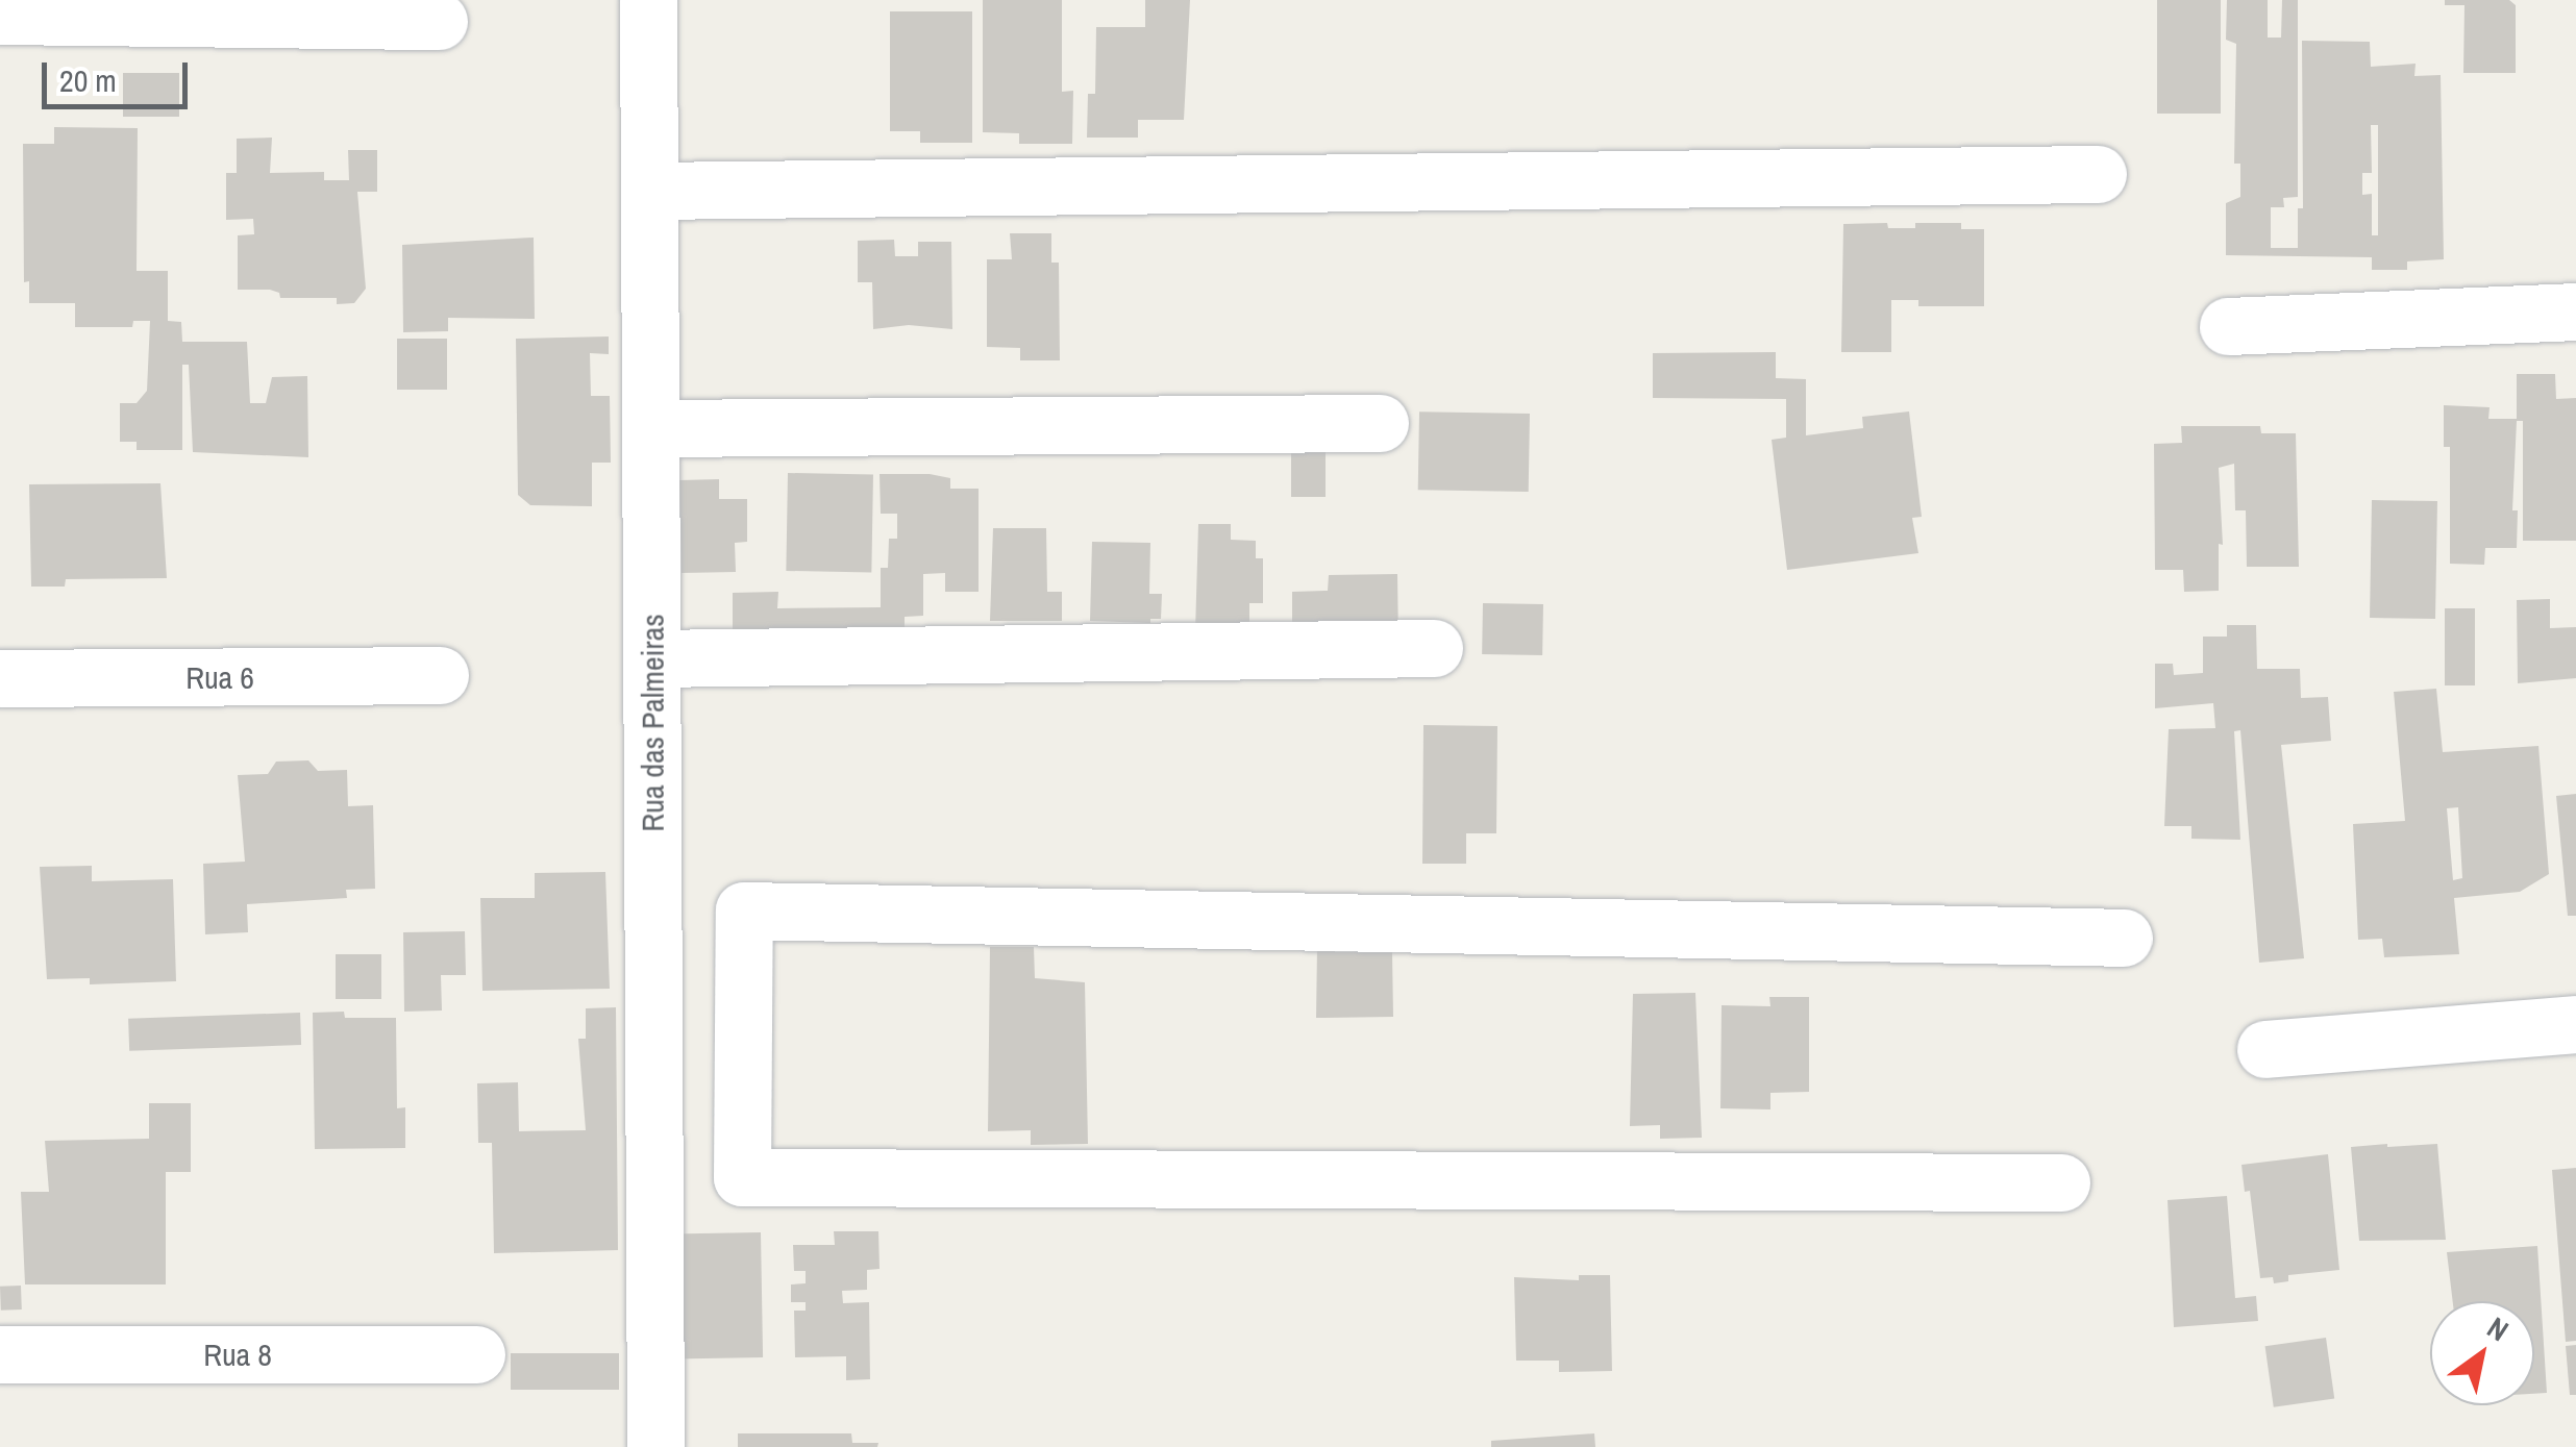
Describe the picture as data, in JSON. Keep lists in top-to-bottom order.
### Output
{
  "streets": {
    "street": ["Rua 6", "Rua das Palmeiras", "Rua 8"]
  },
  "scale_bar": "20 m",
  "north": "top right"
}
